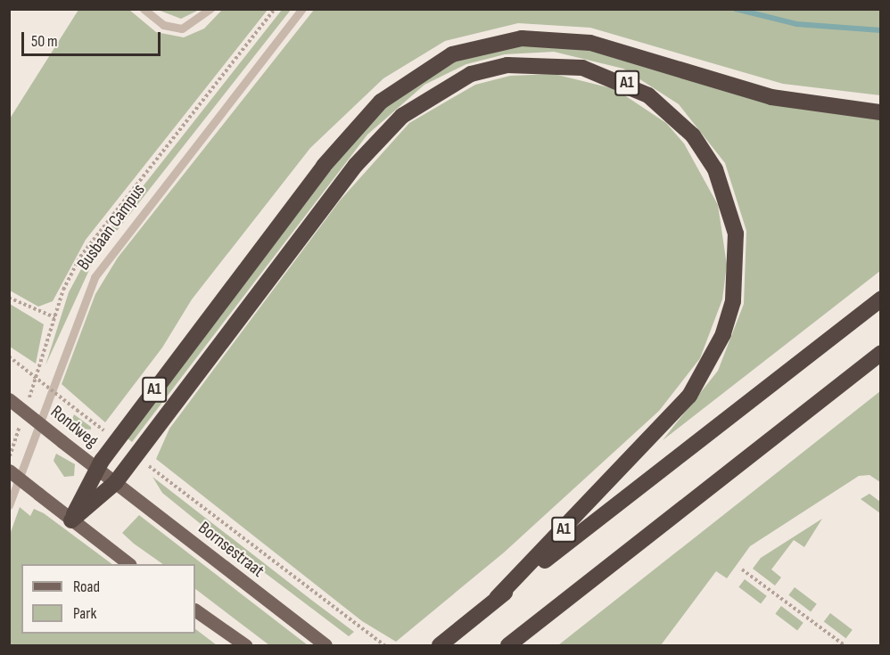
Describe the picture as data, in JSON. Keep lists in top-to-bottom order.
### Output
{
  "streets": {
    "highway": ["A1"],
    "main road": ["Rondweg", "Bornsestraat"],
    "lane": ["Busbaan Campus"]
  },
  "crossings": [
    ["A1", "Rondweg"],
    ["A1", "Bornsestraat"],
    ["Rondweg", "Bornsestraat"]
  ],
  "legend": ["Road", "Park"],
  "scale_bar": "50 m"
}
